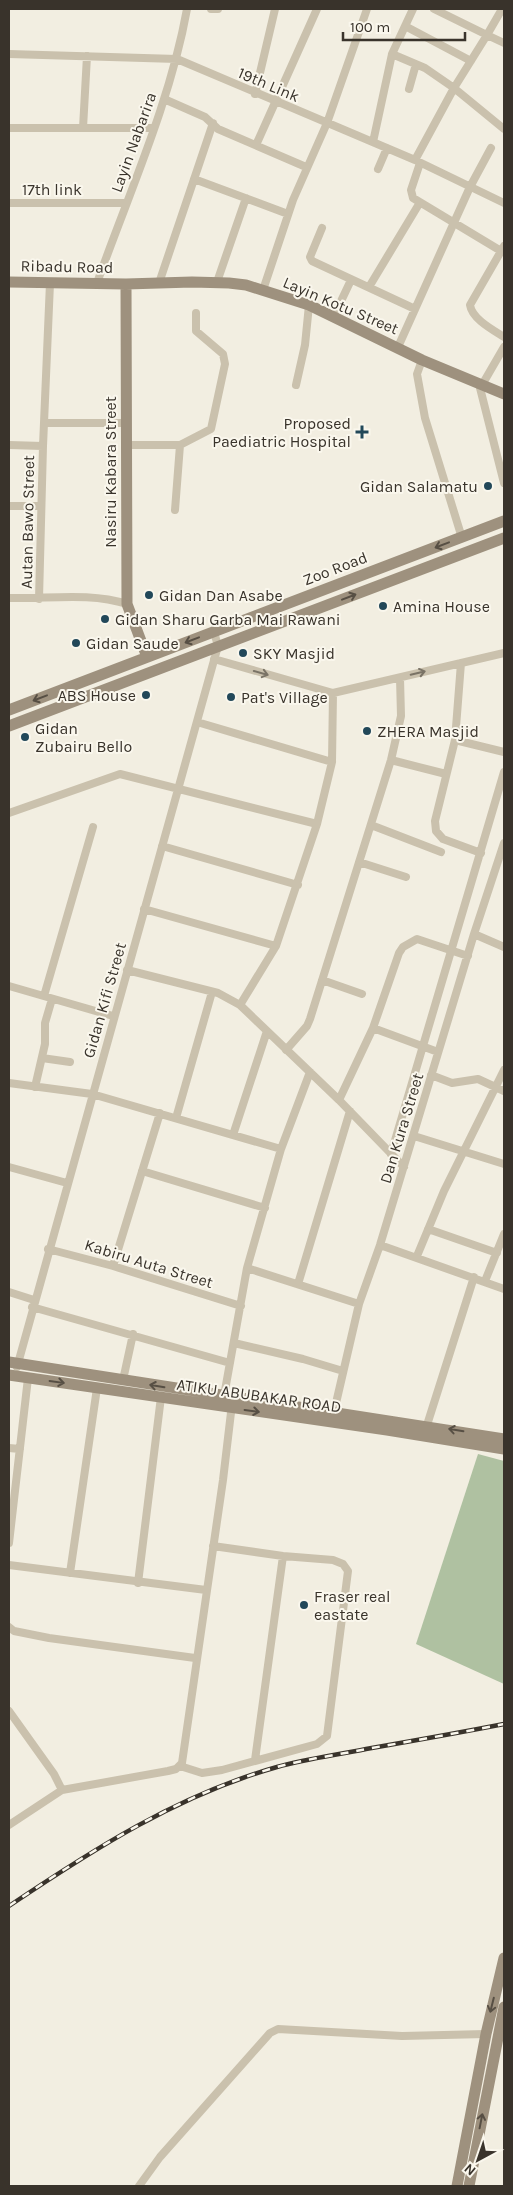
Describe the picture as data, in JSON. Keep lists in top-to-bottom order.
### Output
{
  "streets": {
    "street": [
      "19th Link",
      "Layin Nabarira",
      "17th link",
      "Ribadu Road",
      "Layin Kotu Street",
      "Nasiru Kabara Street",
      "Autan Bawo Street",
      "Zoo Road",
      "Gidan Kifi Street",
      "Dan Kura Street",
      "Kabiru Auta Street",
      "ATIKU ABUBAKAR ROAD"
    ]
  },
  "crossings": [
    ["19th Link", "Layin Nabarira"],
    ["Layin Nabarira", "17th link"],
    ["Layin Nabarira", "Ribadu Road"],
    ["Ribadu Road", "Layin Kotu Street"],
    ["Ribadu Road", "Nasiru Kabara Street"],
    ["Ribadu Road", "Autan Bawo Street"],
    ["Layin Kotu Street", "Nasiru Kabara Street"],
    ["Nasiru Kabara Street", "Zoo Road"],
    ["Zoo Road", "Gidan Kifi Street"],
    ["Gidan Kifi Street", "Kabiru Auta Street"],
    ["Gidan Kifi Street", "ATIKU ABUBAKAR ROAD"],
    ["Dan Kura Street", "ATIKU ABUBAKAR ROAD"]
  ],
  "places": {
    "health": ["Proposed Paediatric Hospital"],
    "other": [
      "Gidan Salamatu",
      "Gidan Dan Asabe",
      "Amina House",
      "Gidan Sharu Garba Mai Rawani",
      "Gidan Saude",
      "SKY Masjid",
      "ABS House",
      "Pat's Village",
      "ZHERA Masjid",
      "Gidan Zubairu Bello",
      "Fraser real eastate"
    ]
  },
  "scale_bar": "100 m",
  "north": "bottom left"
}
